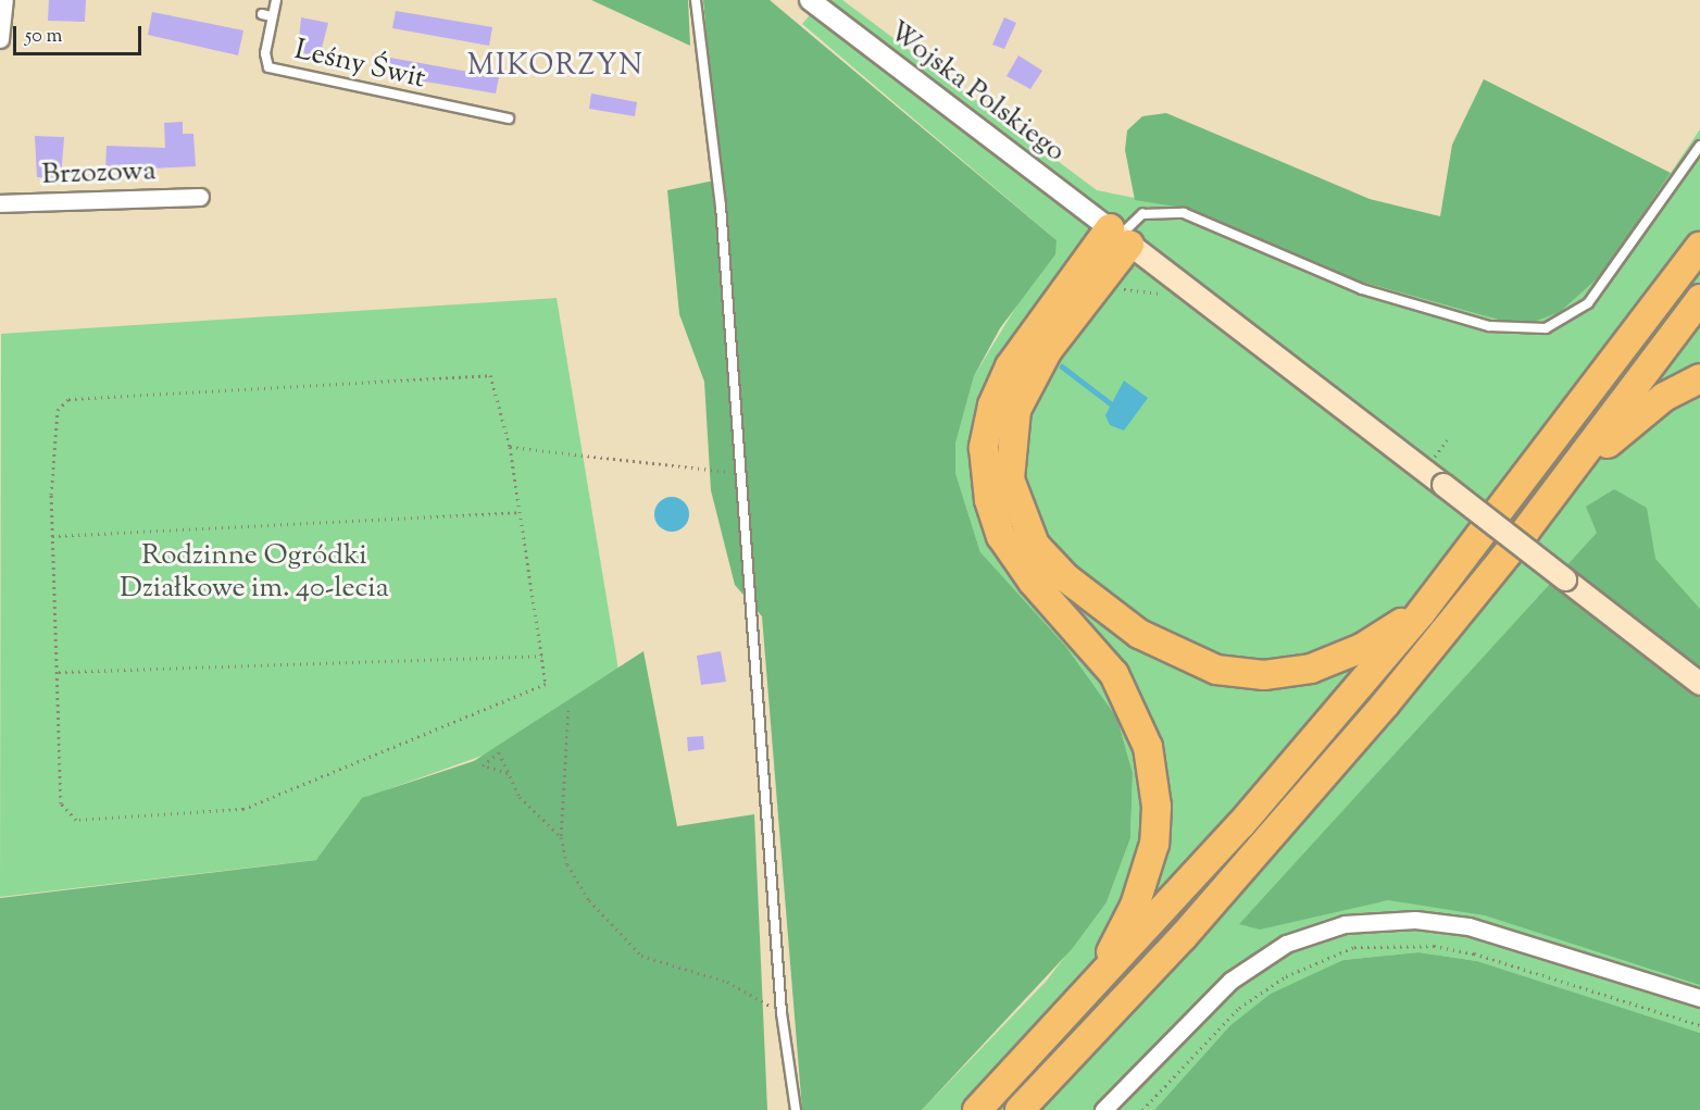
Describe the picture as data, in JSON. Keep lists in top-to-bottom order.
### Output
{
  "streets": {
    "street": ["Wojska Polskiego", "Brzozowa"],
    "lane": ["Leśny Świt"]
  },
  "districts": ["MIKORZYN"],
  "parks": ["Rodzinne Ogródki Działkowe im. 40-lecia"],
  "scale_bar": "50 m"
}
